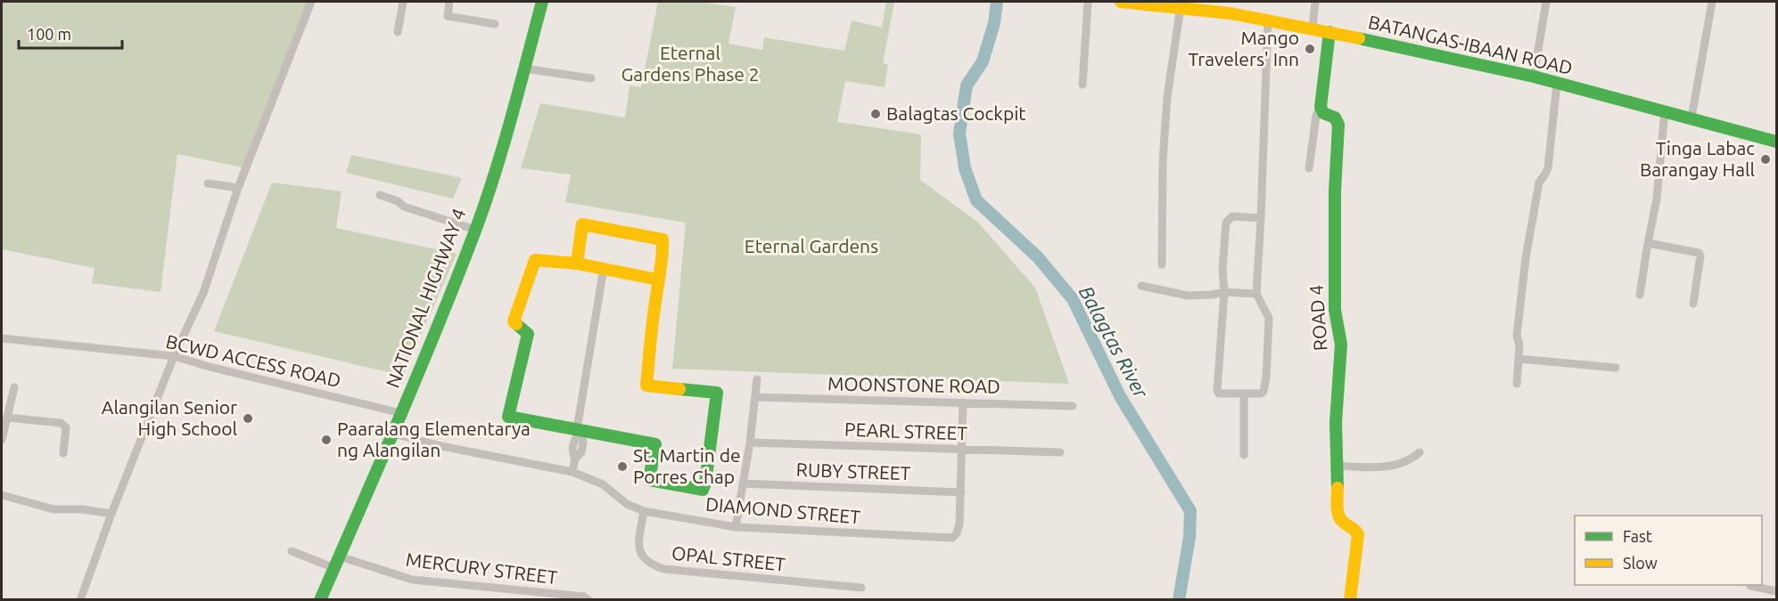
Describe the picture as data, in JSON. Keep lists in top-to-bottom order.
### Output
{
  "streets": {
    "street": [
      "BATANGAS-IBAAN ROAD",
      "NATIONAL HIGHWAY 4",
      "ROAD 4",
      "BCWD ACCESS ROAD",
      "MOONSTONE ROAD",
      "PEARL STREET",
      "RUBY STREET",
      "DIAMOND STREET",
      "OPAL STREET",
      "MERCURY STREET"
    ]
  },
  "crossings": [
    ["NATIONAL HIGHWAY 4", "BCWD ACCESS ROAD"],
    ["NATIONAL HIGHWAY 4", "DIAMOND STREET"],
    ["NATIONAL HIGHWAY 4", "MERCURY STREET"],
    ["MOONSTONE ROAD", "DIAMOND STREET"],
    ["PEARL STREET", "DIAMOND STREET"],
    ["RUBY STREET", "DIAMOND STREET"],
    ["DIAMOND STREET", "OPAL STREET"]
  ],
  "water": ["Balagtas River"],
  "parks": ["Eternal Gardens Phase 2", "Eternal Gardens"],
  "places": [
    "Mango Travelers' Inn",
    "Balagtas Cockpit",
    "Tinga Labac Barangay Hall",
    "Alangilan Senior High School",
    "Paaralang Elementarya ng Alangilan",
    "St. Martin de Porres Chap"
  ],
  "legend": ["Fast", "Slow"],
  "scale_bar": "100 m"
}
